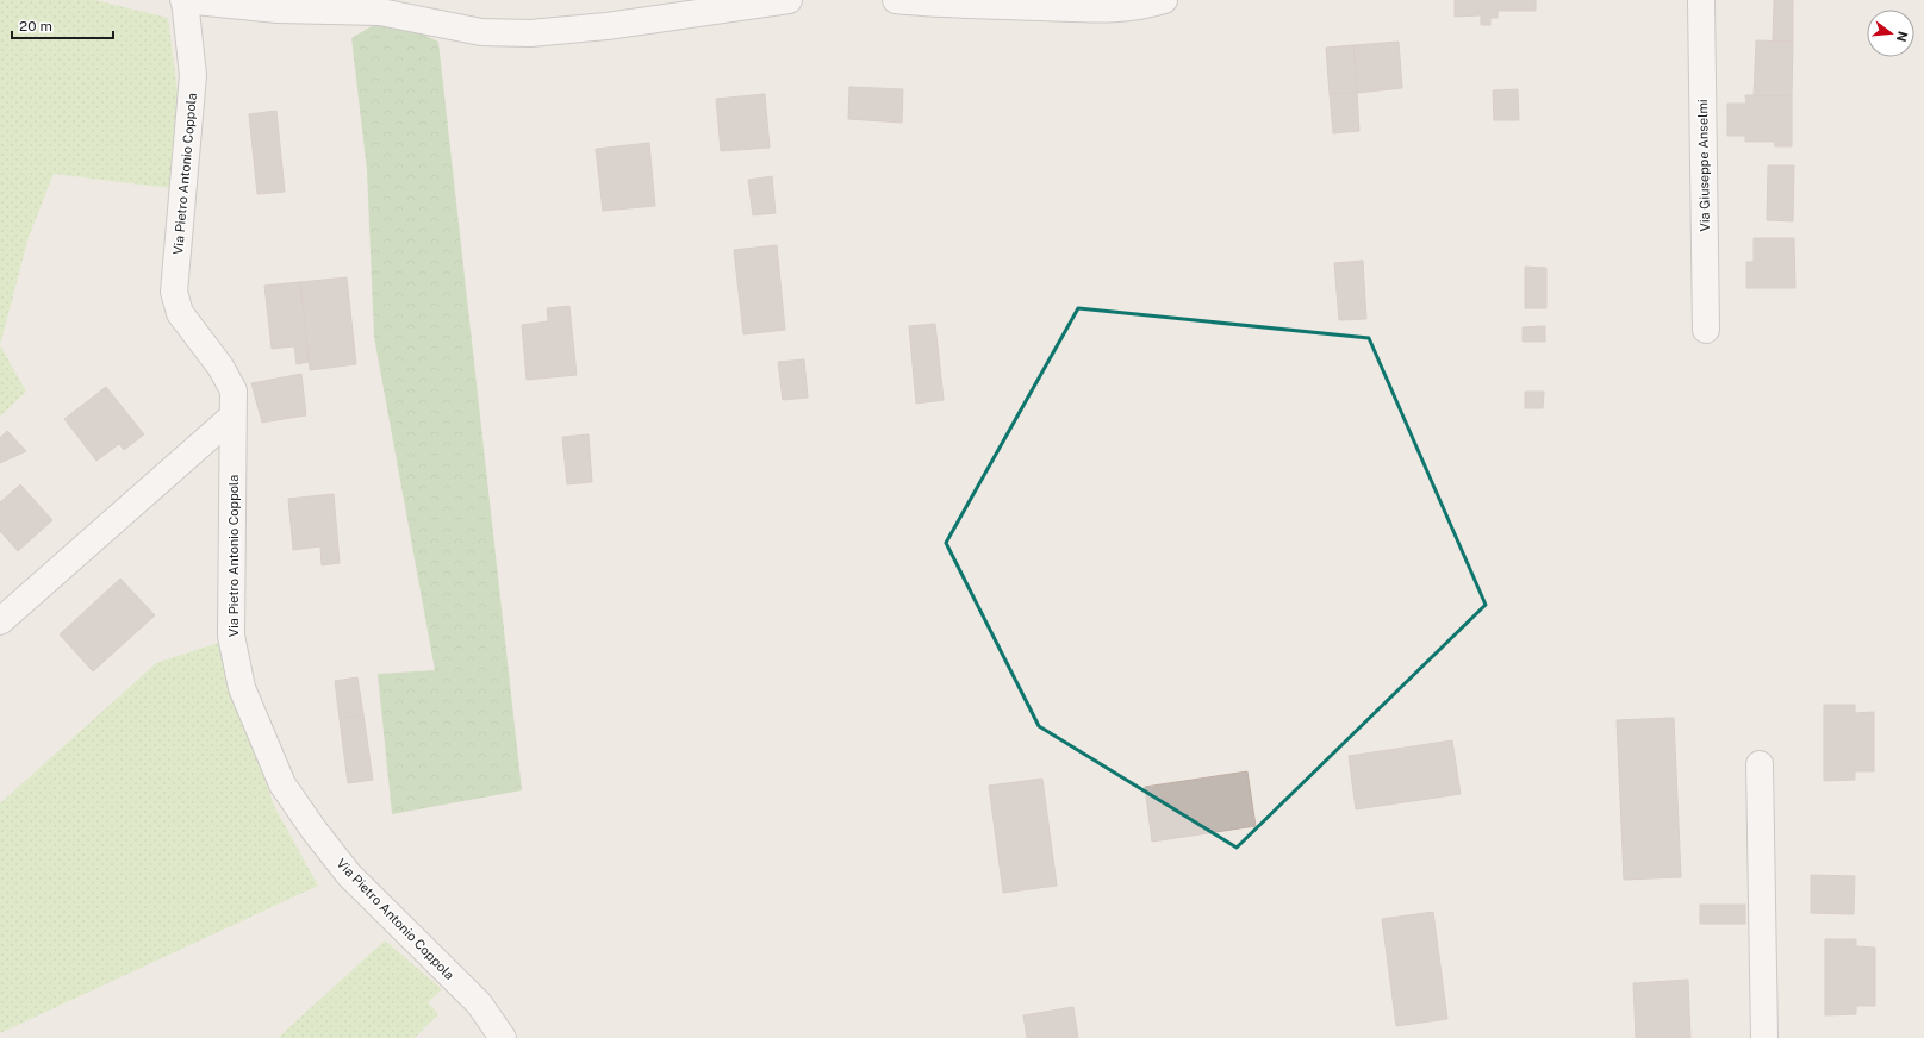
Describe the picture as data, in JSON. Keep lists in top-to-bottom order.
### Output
{
  "streets": {
    "street": ["Via Giuseppe Anselmi", "Via Pietro Antonio Coppola"]
  },
  "scale_bar": "20 m",
  "north": "right"
}
